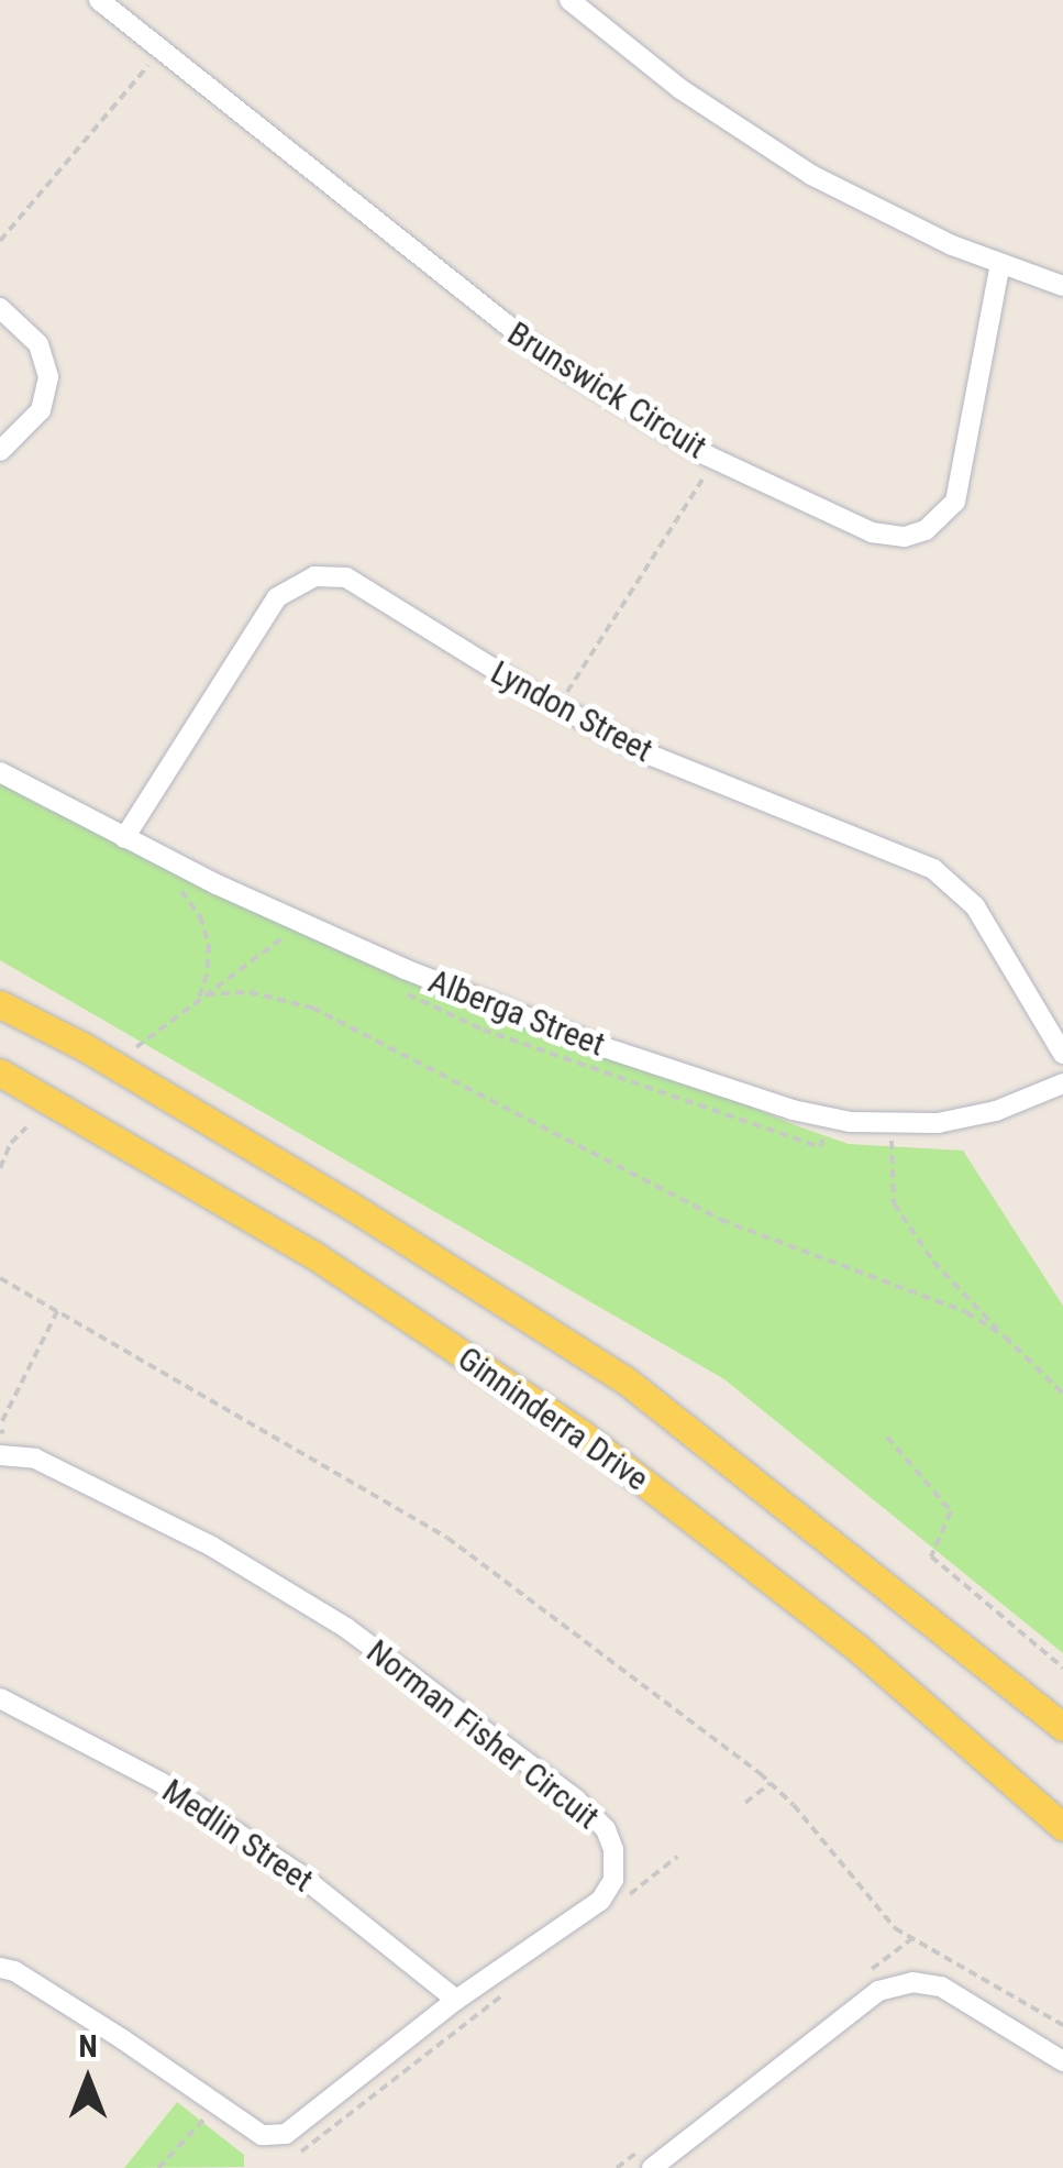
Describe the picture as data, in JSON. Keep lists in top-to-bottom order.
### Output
{
  "streets": {
    "main road": ["Ginninderra Drive"],
    "street": [
      "Brunswick Circuit",
      "Lyndon Street",
      "Alberga Street",
      "Norman Fisher Circuit",
      "Medlin Street"
    ]
  },
  "crossings": [
    ["Lyndon Street", "Alberga Street"],
    ["Norman Fisher Circuit", "Medlin Street"]
  ],
  "north": "top"
}
